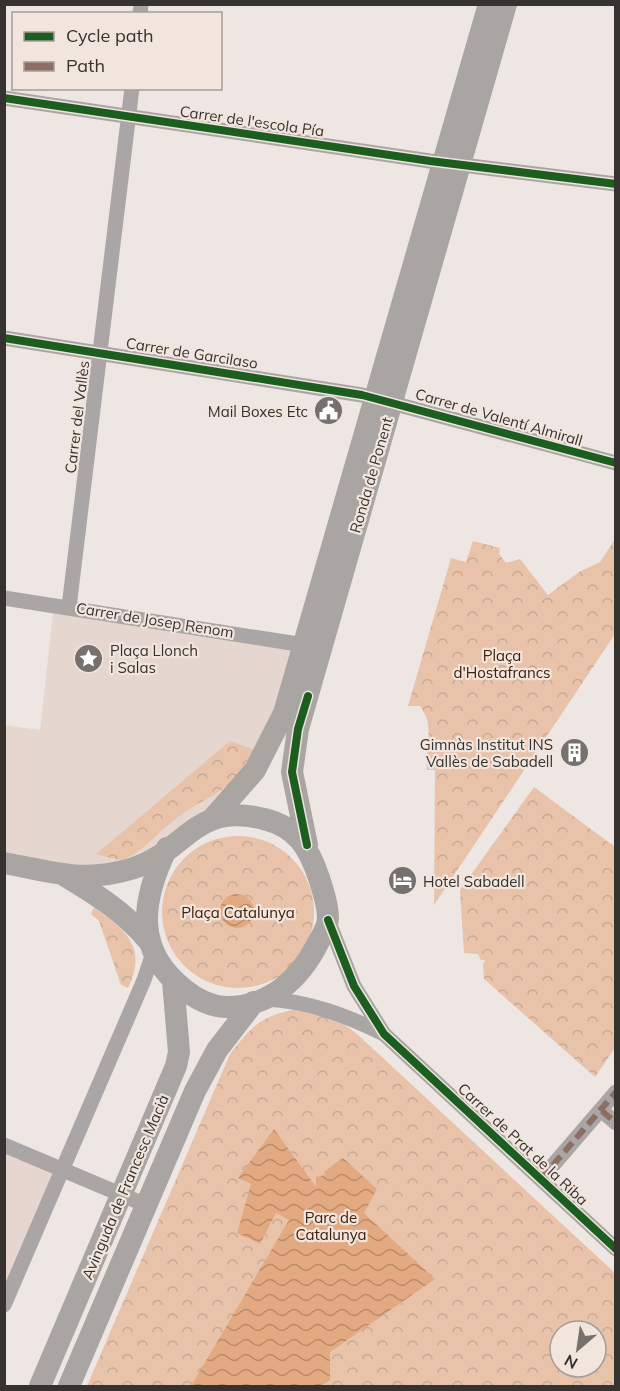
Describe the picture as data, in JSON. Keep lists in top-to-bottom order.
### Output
{
  "streets": {
    "main road": ["Ronda de Ponent", "Avinguda de Francesc Macià"],
    "street": [
      "Carrer de l'escola Pía",
      "Carrer de Garcilaso",
      "Carrer del Vallès",
      "Carrer de Valentí Almirall",
      "Carrer de Josep Renom",
      "Carrer de Prat de la Riba"
    ]
  },
  "crossings": [
    ["Carrer de l'escola Pía", "Carrer del Vallès"],
    ["Carrer de l'escola Pía", "Ronda de Ponent"],
    ["Carrer de Garcilaso", "Carrer del Vallès"],
    ["Carrer de Garcilaso", "Carrer de Valentí Almirall"],
    ["Carrer de Garcilaso", "Ronda de Ponent"],
    ["Carrer del Vallès", "Carrer de Josep Renom"],
    ["Carrer de Valentí Almirall", "Ronda de Ponent"],
    ["Ronda de Ponent", "Carrer de Josep Renom"],
    ["Ronda de Ponent", "Avinguda de Francesc Macià"]
  ],
  "parks": ["Plaça d'Hostafrancs", "Plaça Catalunya", "Parc de Catalunya"],
  "places": {
    "public building": ["Mail Boxes Etc"],
    "place": ["Plaça Llonch i Salas"],
    "building": ["Gimnàs Institut INS Vallès de Sabadell"],
    "hotel": ["Hotel Sabadell"]
  },
  "legend": ["Cycle path", "Path"],
  "north": "bottom left"
}
